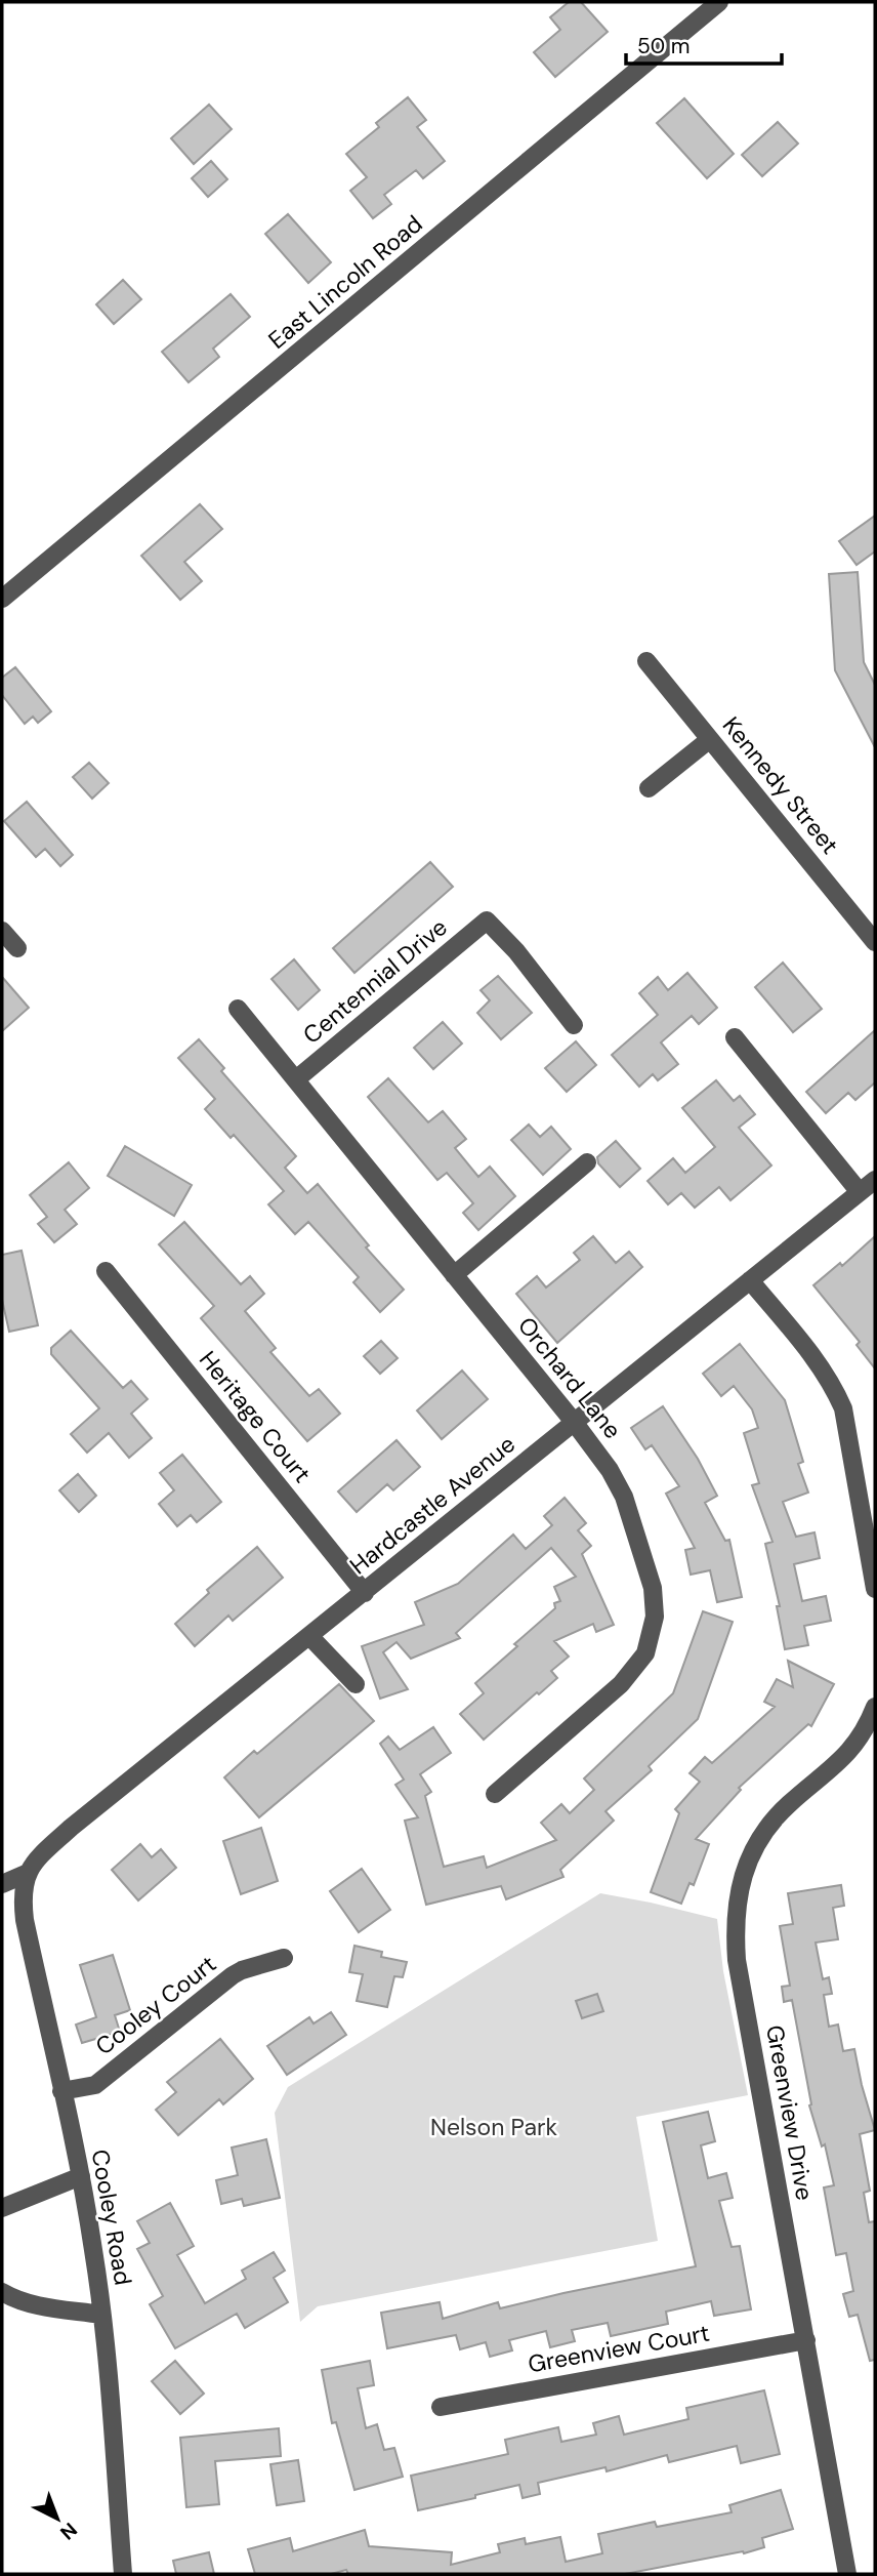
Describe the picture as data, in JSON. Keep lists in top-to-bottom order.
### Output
{
  "streets": {
    "street": [
      "East Lincoln Road",
      "Kennedy Street",
      "Centennial Drive",
      "Orchard Lane",
      "Heritage Court",
      "Hardcastle Avenue",
      "Cooley Court",
      "Greenview Drive",
      "Cooley Road",
      "Greenview Court"
    ]
  },
  "crossings": [
    ["Centennial Drive", "Orchard Lane"],
    ["Orchard Lane", "Hardcastle Avenue"],
    ["Heritage Court", "Hardcastle Avenue"],
    ["Hardcastle Avenue", "Cooley Road"],
    ["Cooley Court", "Cooley Road"],
    ["Greenview Drive", "Greenview Court"]
  ],
  "parks": ["Nelson Park"],
  "scale_bar": "50 m",
  "north": "bottom right"
}
